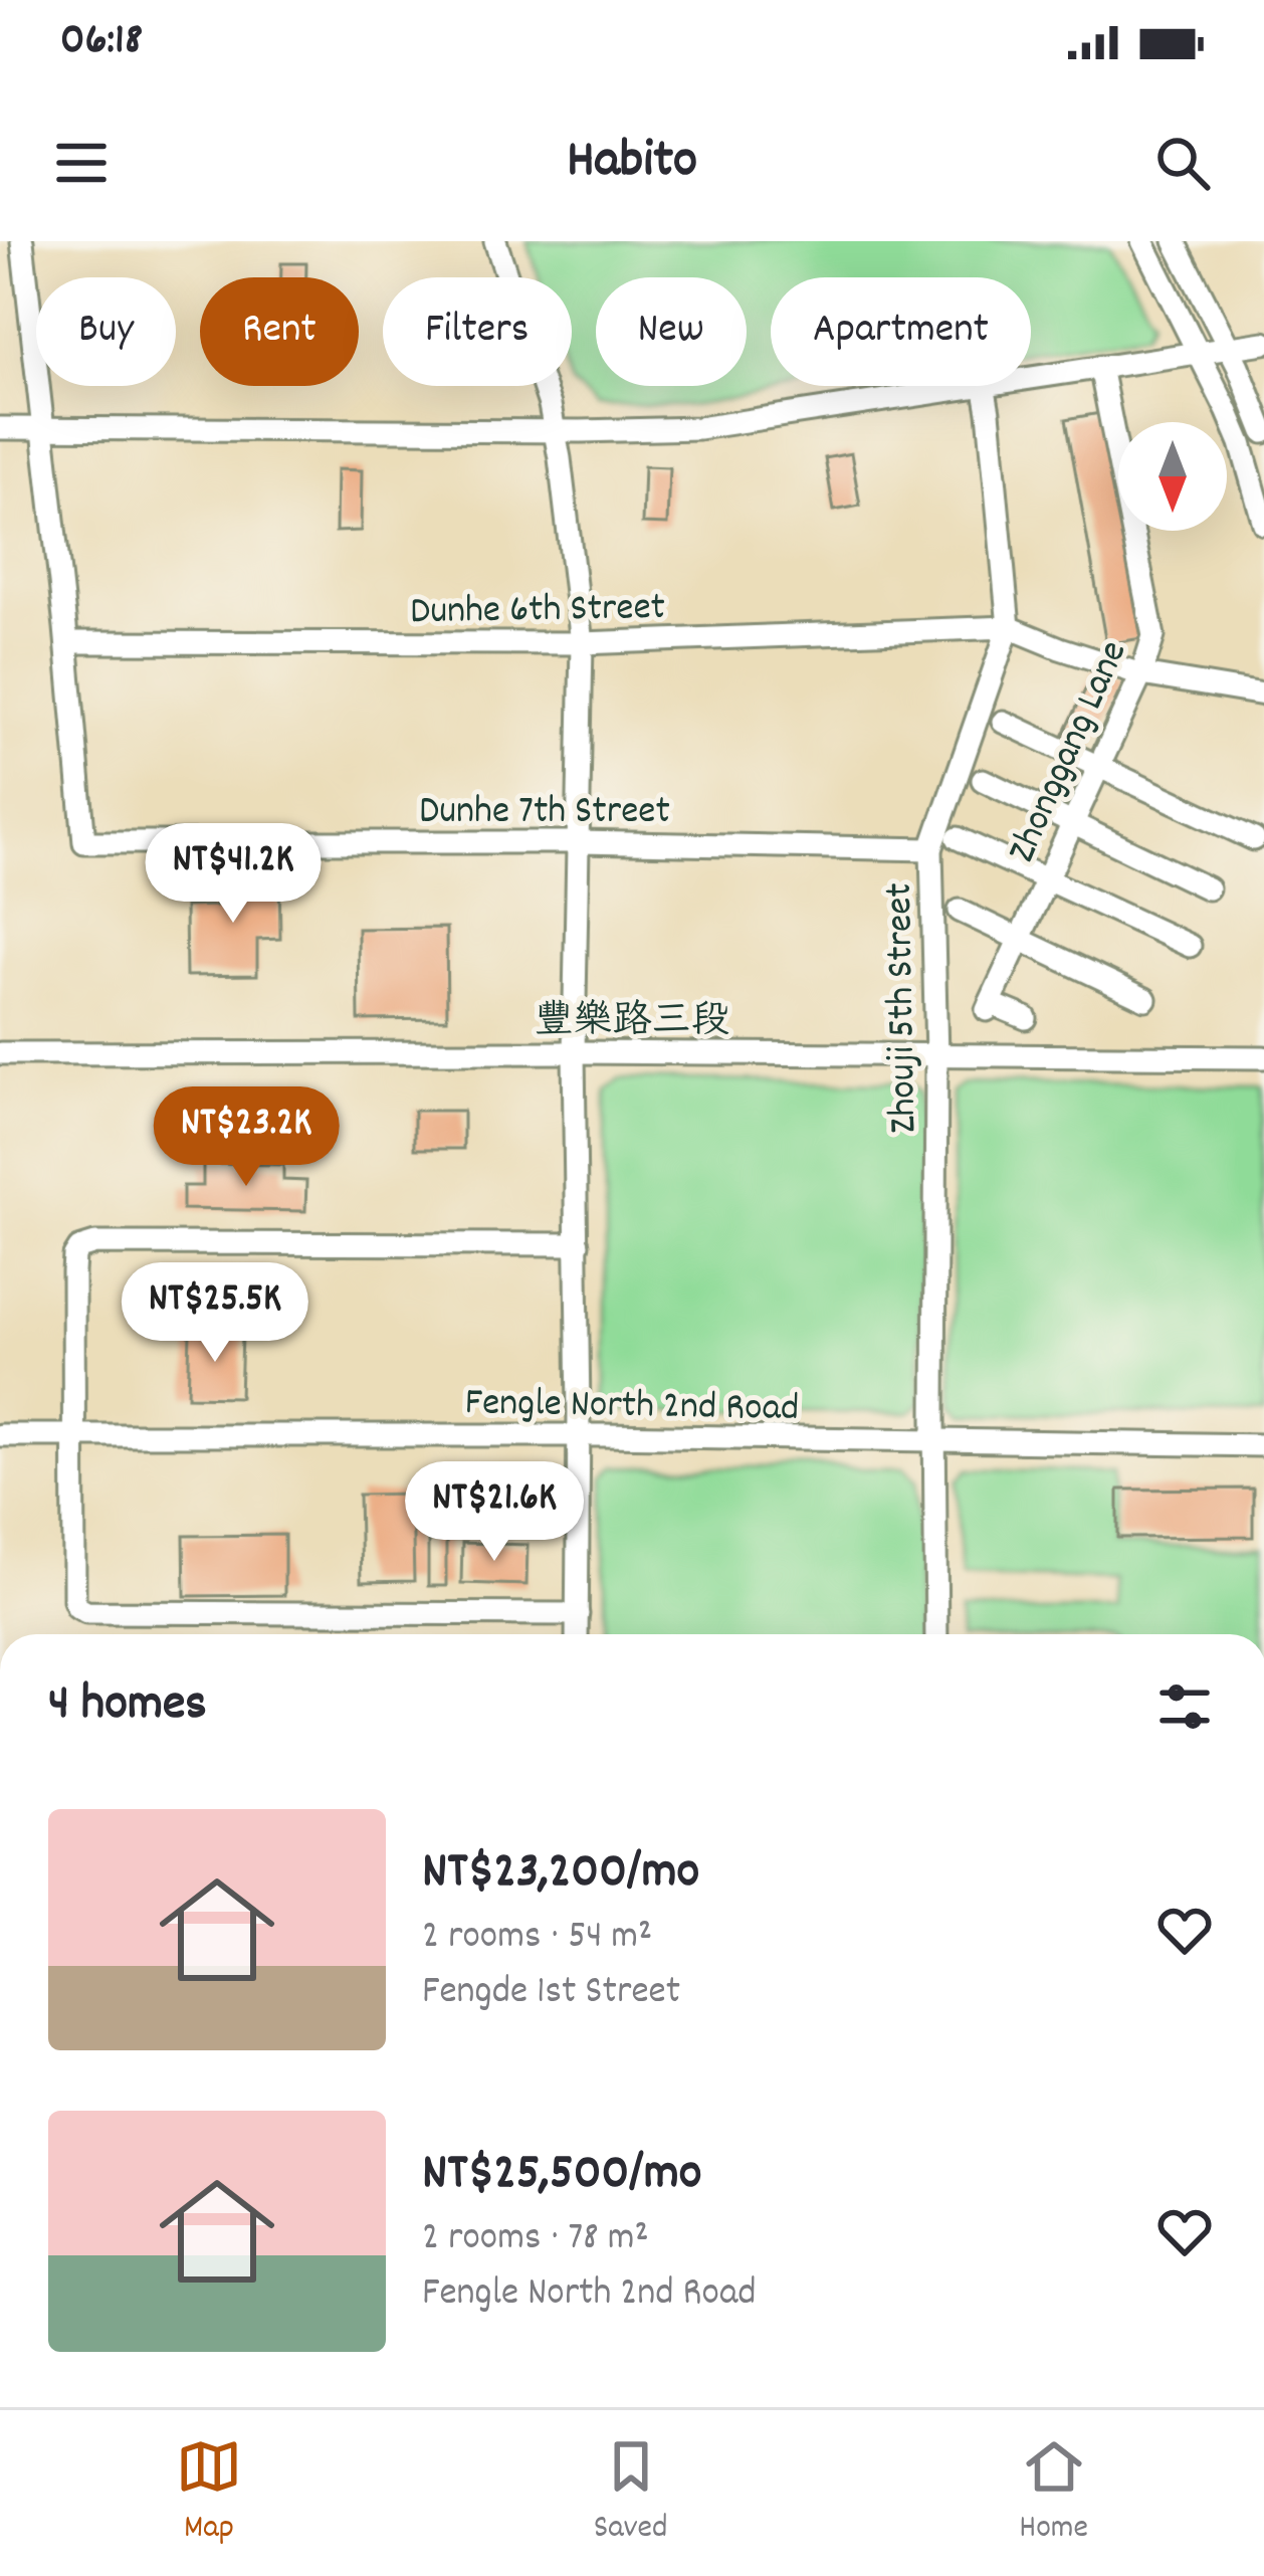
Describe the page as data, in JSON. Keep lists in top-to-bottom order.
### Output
{
  "streets": {
    "street": [
      "Dunhe 6th Street",
      "Zhonggang Lane",
      "Dunhe 7th Street",
      "Zhouji 5th Street",
      "豐樂路三段",
      "Fengle North 2nd Road"
    ]
  },
  "crossings": [
    ["Dunhe 6th Street", "Dunhe 7th Street"],
    ["Dunhe 6th Street", "Zhouji 5th Street"],
    ["Dunhe 7th Street", "Zhouji 5th Street"],
    ["Zhouji 5th Street", "豐樂路三段"],
    ["Zhouji 5th Street", "Fengle North 2nd Road"]
  ],
  "north": "bottom",
  "page": {
    "status": "06:18",
    "header": "Habito",
    "chip": [
      "Buy",
      "Rent",
      "Filters",
      "New",
      "Apartment"
    ],
    "price": [
      "NT$41.2K",
      "NT$23.2K",
      "NT$25.5K",
      "NT$21.6K"
    ],
    "heading": "4 homes",
    "list": [
      {
        "name": "NT$23,200/mo",
        "note": "2 rooms · 54 m² · Fengde 1st Street"
      },
      {
        "name": "NT$25,500/mo",
        "note": "2 rooms · 78 m² · Fengle North 2nd Road"
      }
    ],
    "tabs": ["Map", "Saved", "Home"]
  }
}
